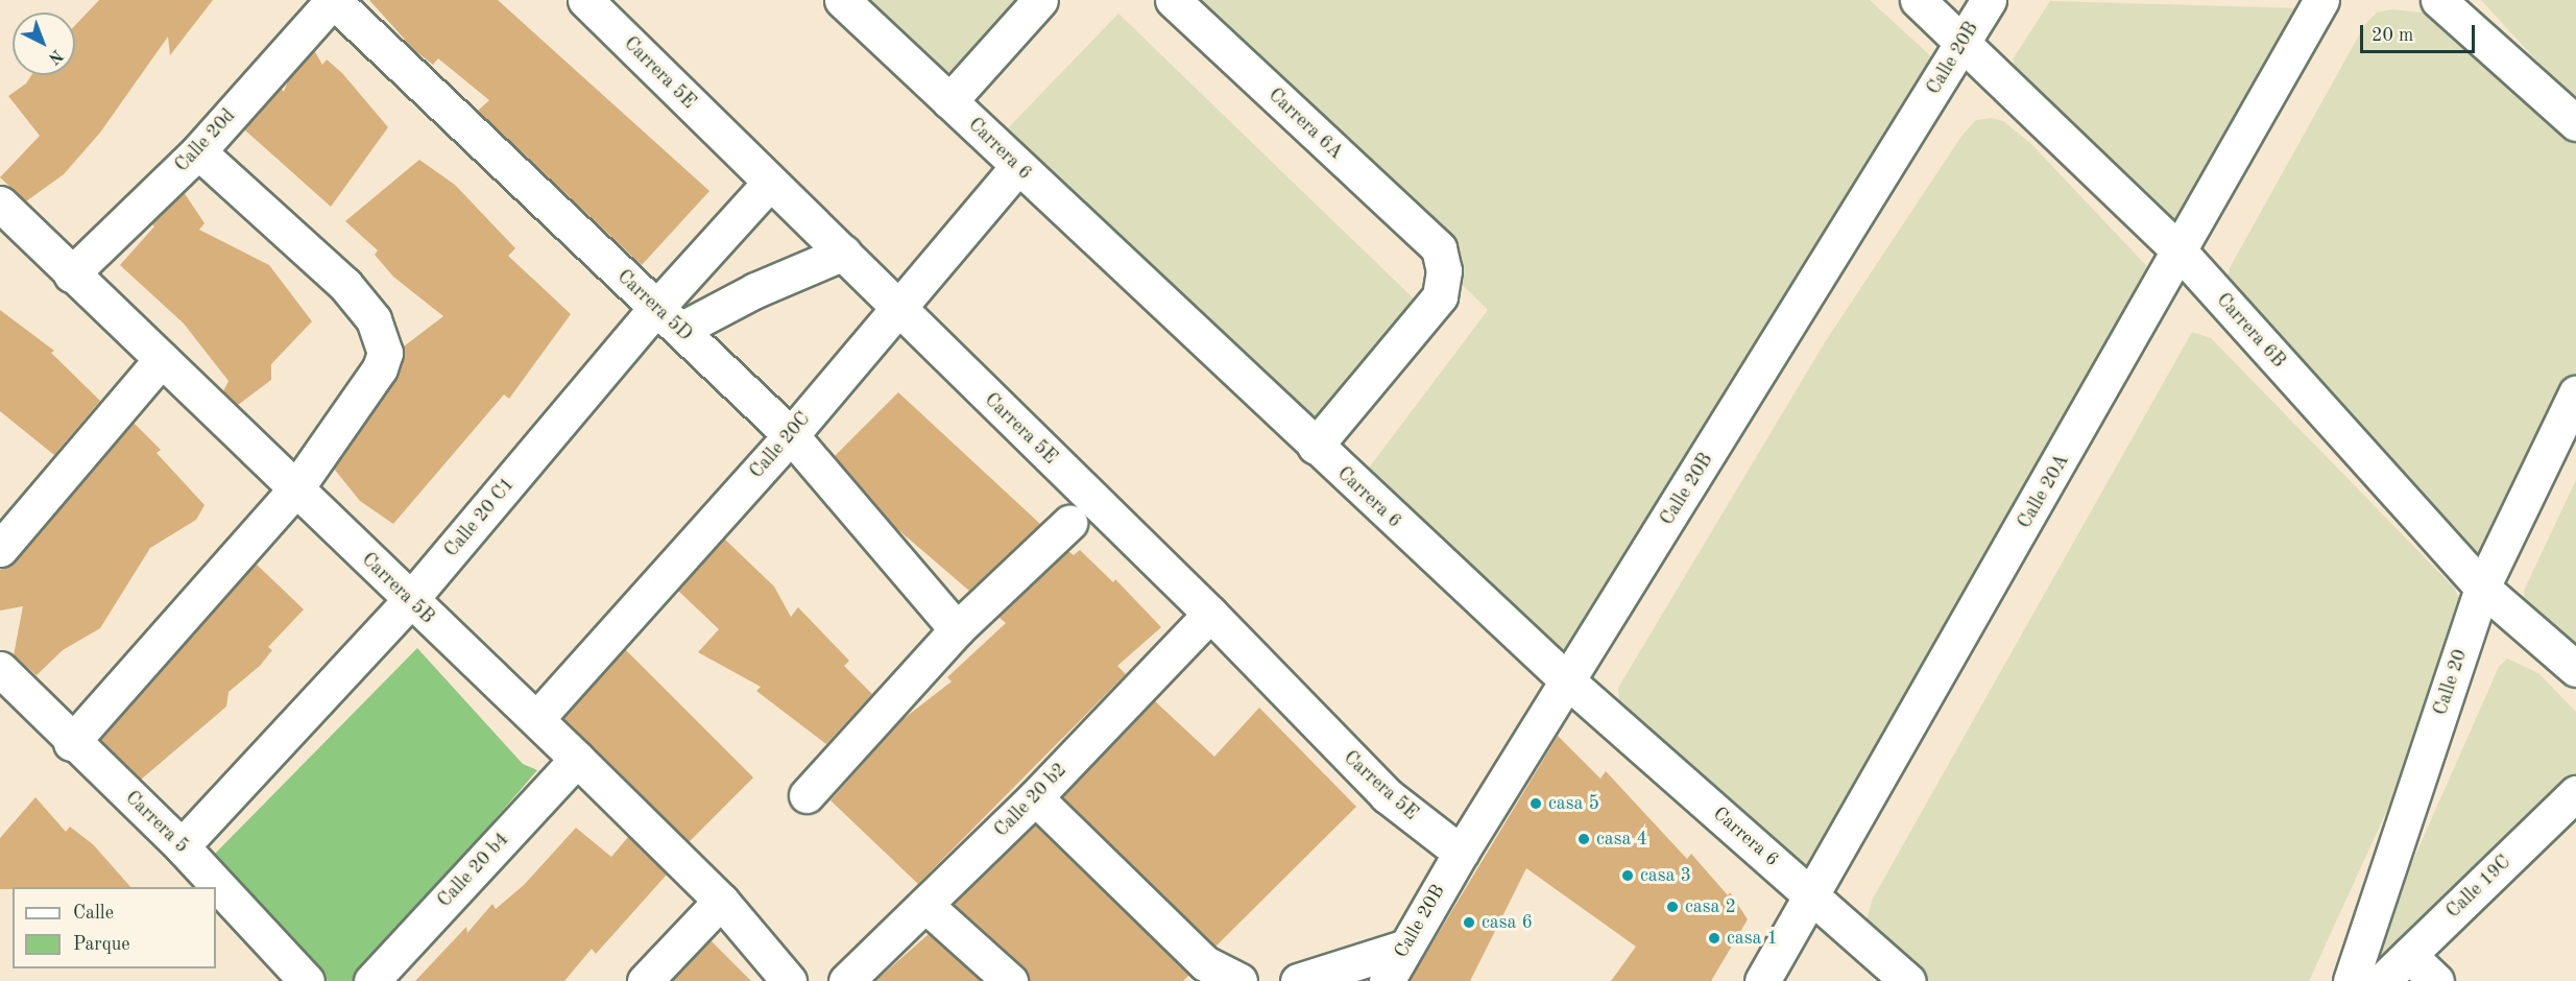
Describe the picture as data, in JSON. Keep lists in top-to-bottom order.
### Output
{
  "streets": {
    "street": [
      "Calle 20B",
      "Carrera 5E",
      "Carrera 6A",
      "Calle 20d",
      "Carrera 6",
      "Carrera 5D",
      "Carrera 6B",
      "Calle 20C",
      "Calle 20A",
      "Calle 20 C1",
      "Carrera 5B",
      "Calle 20",
      "Calle 20 b2",
      "Carrera 5",
      "Calle 20 b4",
      "Calle 19C"
    ]
  },
  "crossings": [
    ["Calle 20B", "Carrera 5E"],
    ["Calle 20B", "Carrera 6"],
    ["Calle 20B", "Carrera 6B"],
    ["Carrera 5E", "Calle 20C"],
    ["Carrera 5E", "Calle 20 C1"],
    ["Carrera 5E", "Calle 20 b2"],
    ["Carrera 6A", "Carrera 6"],
    ["Calle 20d", "Carrera 5D"],
    ["Calle 20d", "Carrera 5B"],
    ["Carrera 6", "Calle 20C"],
    ["Carrera 6", "Calle 20A"],
    ["Carrera 5D", "Calle 20C"],
    ["Carrera 5D", "Calle 20 C1"],
    ["Carrera 6B", "Calle 20A"],
    ["Carrera 6B", "Calle 20"],
    ["Calle 20C", "Carrera 5B"],
    ["Calle 20 C1", "Carrera 5B"],
    ["Calle 20 C1", "Carrera 5"],
    ["Carrera 5B", "Calle 20 b4"]
  ],
  "places": [
    "casa 5",
    "casa 4",
    "casa 3",
    "casa 2",
    "casa 6",
    "casa 1"
  ],
  "legend": ["Calle", "Parque"],
  "scale_bar": "20 m",
  "north": "bottom right"
}
